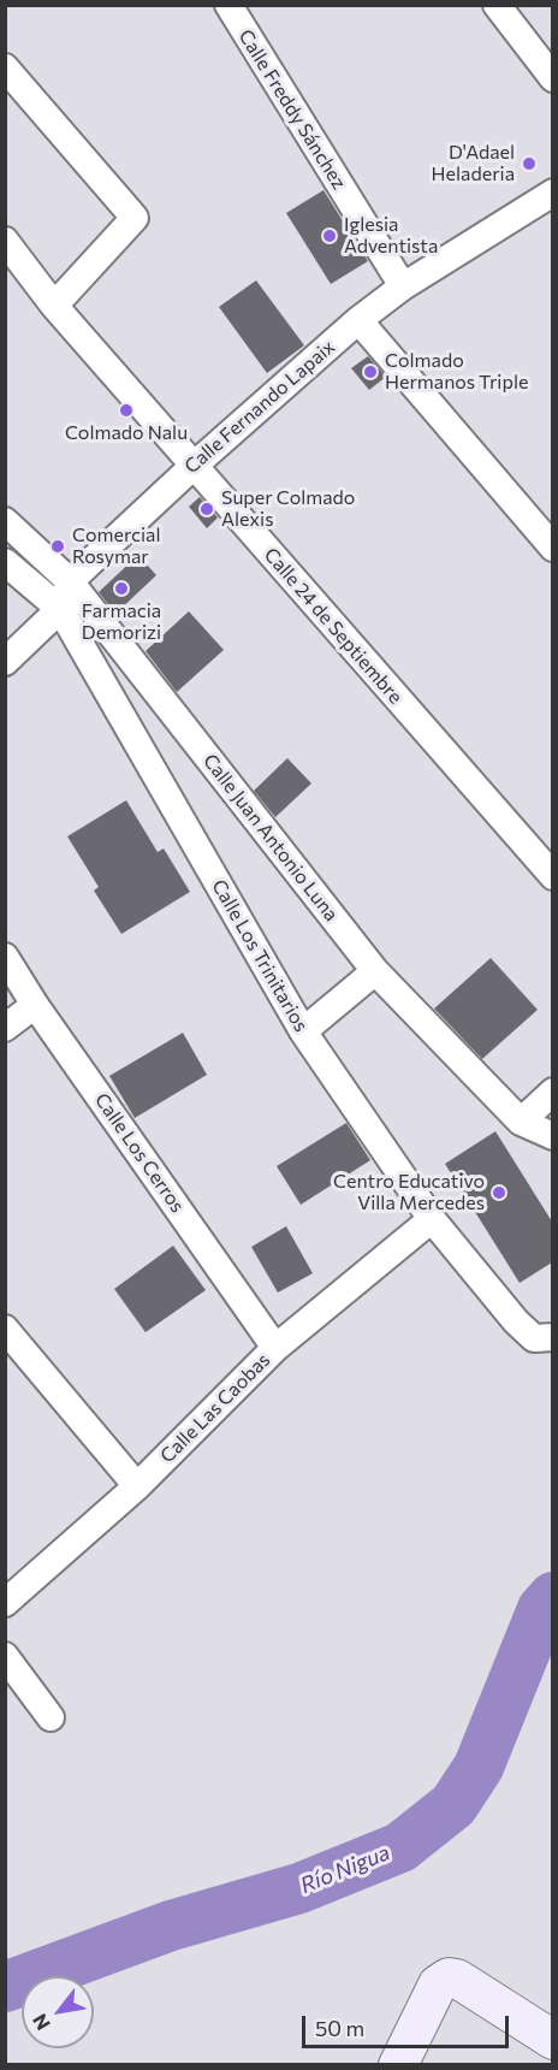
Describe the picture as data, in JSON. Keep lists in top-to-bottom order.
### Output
{
  "streets": {
    "street": [
      "Calle Freddy Sánchez",
      "Calle Fernando Lapaix",
      "Calle 24 de Septiembre",
      "Calle Juan Antonio Luna",
      "Calle Los Trinitarios",
      "Calle Los Cerros",
      "Calle Las Caobas"
    ]
  },
  "crossings": [
    ["Calle Freddy Sánchez", "Calle Fernando Lapaix"],
    ["Calle Fernando Lapaix", "Calle 24 de Septiembre"],
    ["Calle Fernando Lapaix", "Calle Juan Antonio Luna"],
    ["Calle Fernando Lapaix", "Calle Los Trinitarios"],
    ["Calle Los Trinitarios", "Calle Las Caobas"],
    ["Calle Los Cerros", "Calle Las Caobas"]
  ],
  "water": ["Río Nigua"],
  "places": [
    "D'Adael Heladeria",
    "Iglesia Adventista",
    "Colmado Hermanos Triple",
    "Colmado Nalu",
    "Super Colmado Alexis",
    "Comercial Rosymar",
    "Farmacia Demorizi",
    "Centro Educativo Villa Mercedes"
  ],
  "scale_bar": "50 m",
  "north": "bottom left"
}
